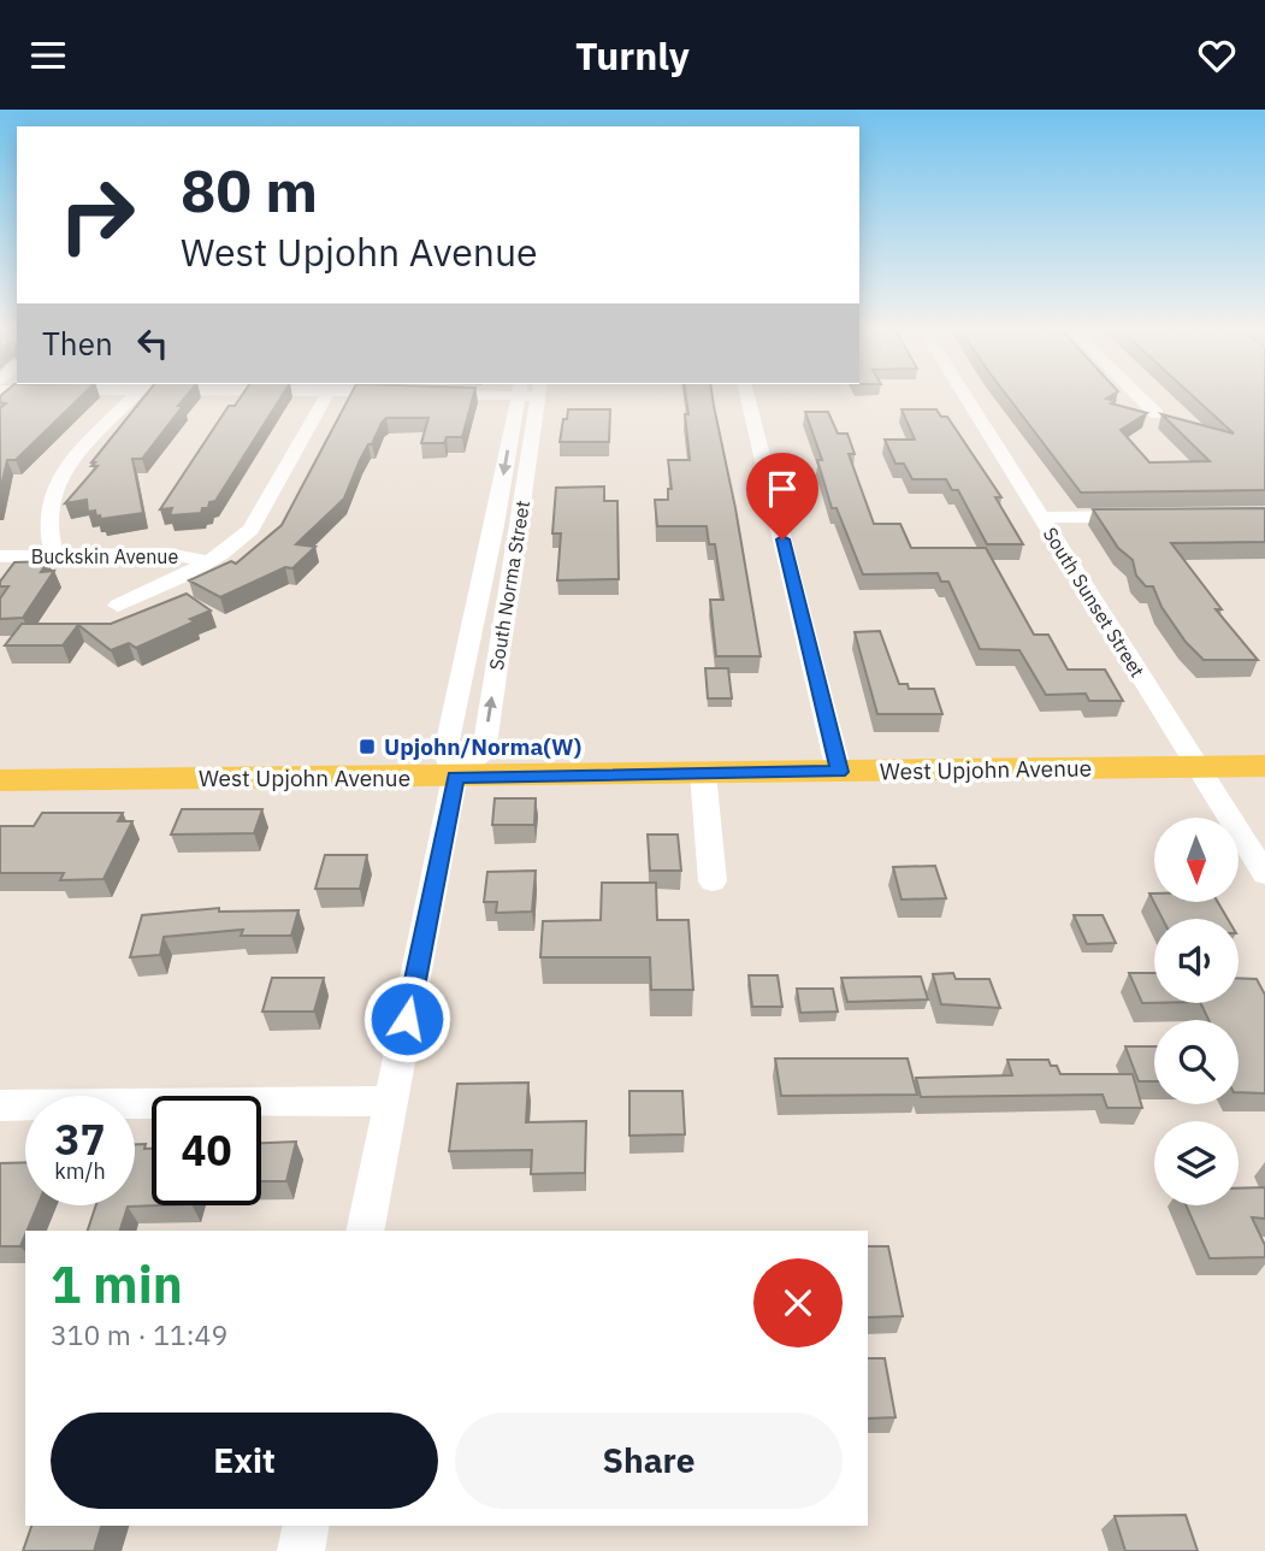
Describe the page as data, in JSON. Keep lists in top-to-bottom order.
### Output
{
  "streets": {
    "main road": ["West Upjohn Avenue"],
    "street": ["Buckskin Avenue", "South Norma Street", "South Sunset Street"]
  },
  "crossings": [
    ["South Norma Street", "West Upjohn Avenue"],
    ["South Sunset Street", "West Upjohn Avenue"]
  ],
  "places": {
    "transit": ["Upjohn/Norma(W)"]
  },
  "north": "bottom",
  "page": {
    "header": "Turnly",
    "turn": ["80 m", "West Upjohn Avenue"],
    "then": "Then",
    "speed": "37 km/h",
    "limit": "40",
    "heading": ["1 min", "310 m · 11:49"],
    "buttons": ["Exit", "Share"]
  }
}
